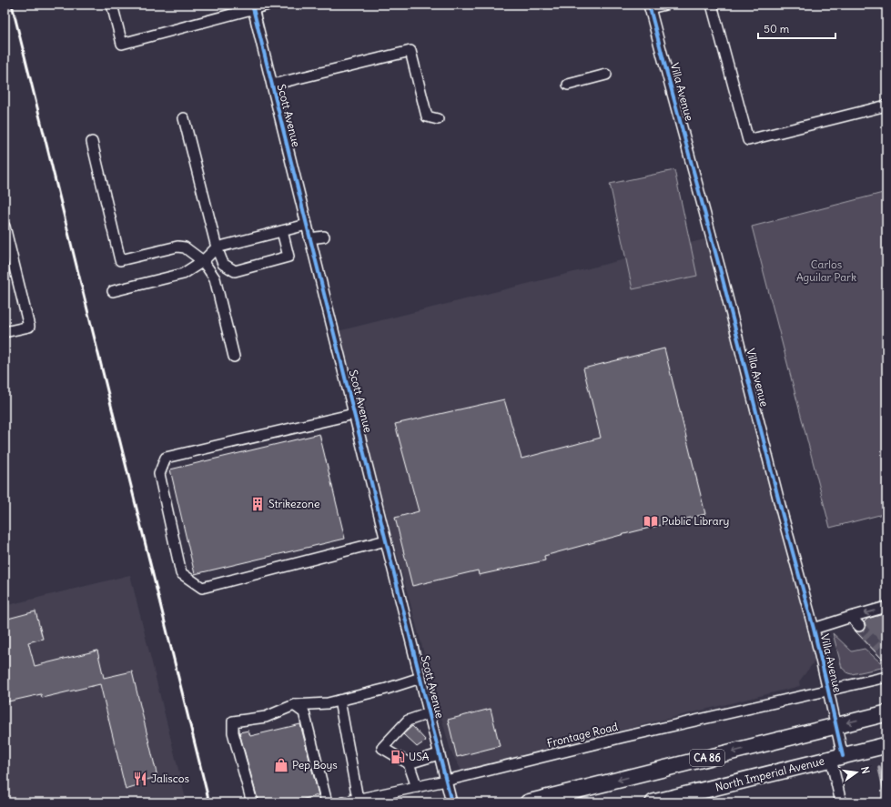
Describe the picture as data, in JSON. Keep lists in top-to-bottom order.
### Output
{
  "streets": {
    "highway": ["CA 86", "North Imperial Avenue"],
    "street": ["Villa Avenue", "Scott Avenue", "Frontage Road"]
  },
  "crossings": [
    ["Villa Avenue", "Frontage Road"],
    ["Villa Avenue", "CA 86"],
    ["Villa Avenue", "North Imperial Avenue"],
    ["Scott Avenue", "Frontage Road"]
  ],
  "parks": ["Carlos Aguilar Park"],
  "places": {
    "building": ["Strikezone"],
    "library": ["Public Library"],
    "fuel station": ["USA"],
    "shop": ["Pep Boys"],
    "restaurant": ["Jaliscos"]
  },
  "scale_bar": "50 m",
  "north": "right"
}
